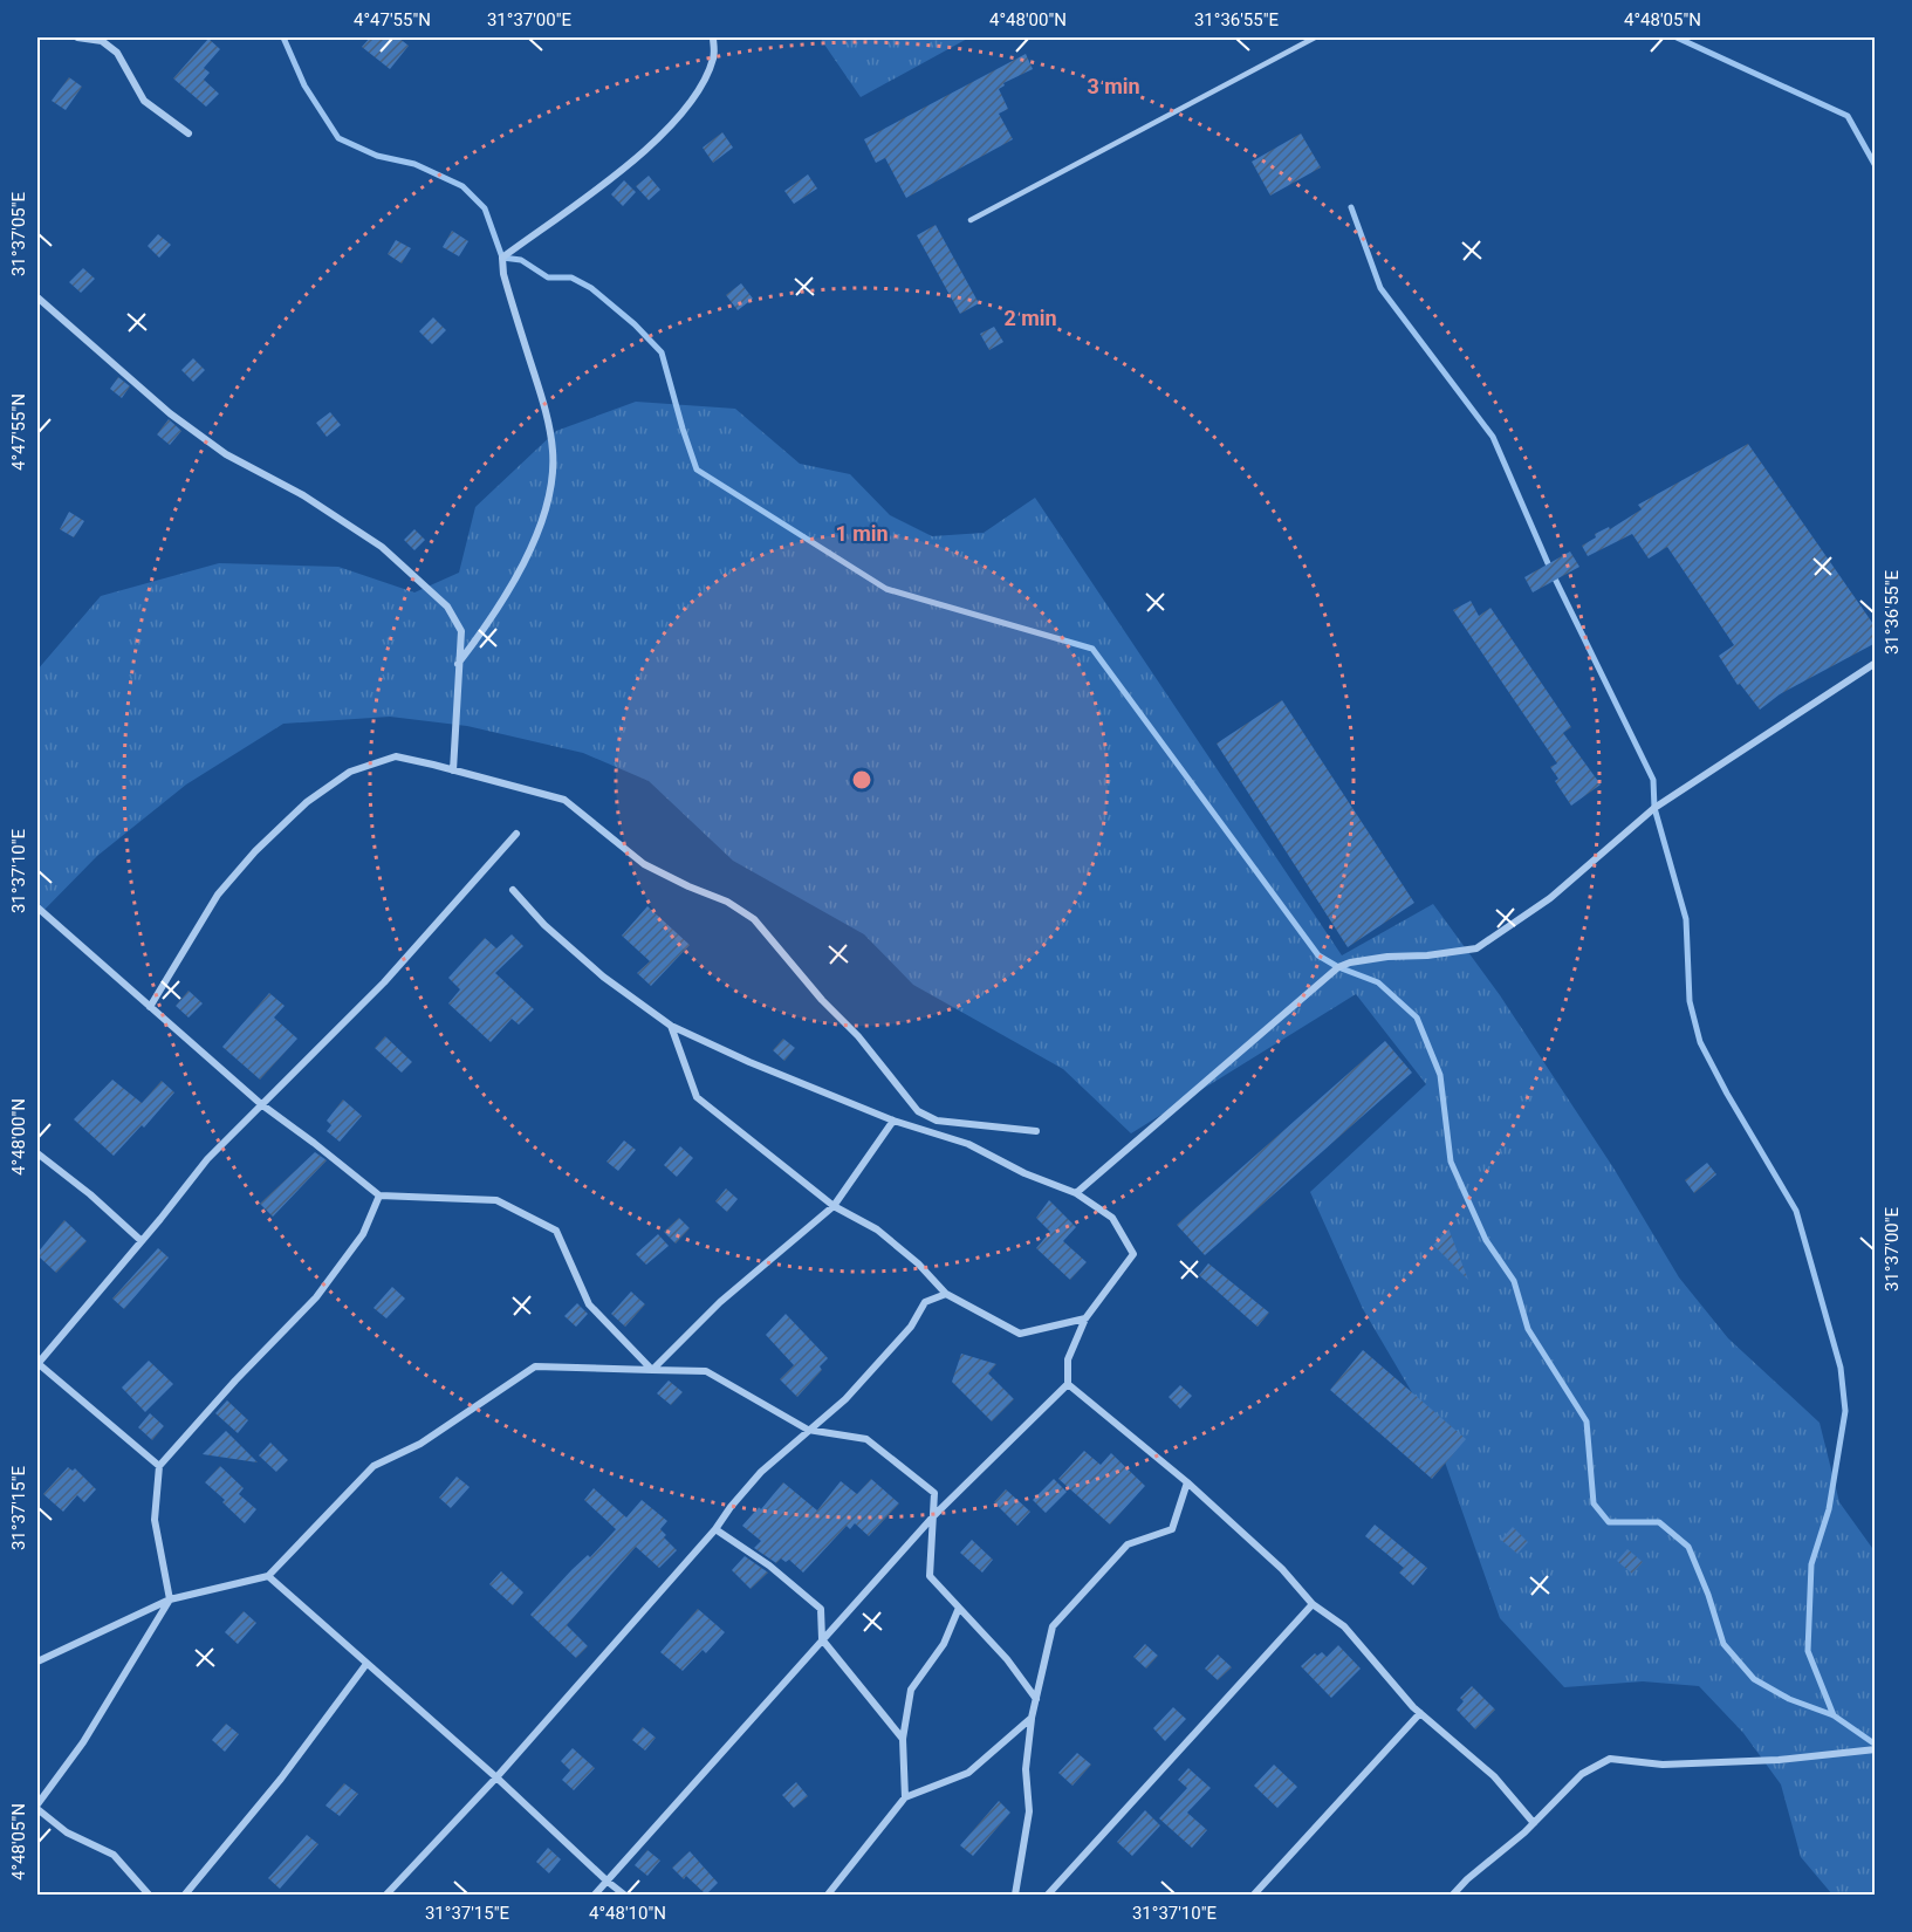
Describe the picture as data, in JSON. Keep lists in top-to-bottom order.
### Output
{
  "coordinates": [
    "4°47'55\"N",
    "31°37'00\"E",
    "4°48'00\"N",
    "31°36'55\"E",
    "4°48'05\"N",
    "31°37'05\"E",
    "31°37'10\"E",
    "31°37'15\"E",
    "4°48'10\"N"
  ],
  "rings": ["3 min", "2 min", "1 min"]
}
